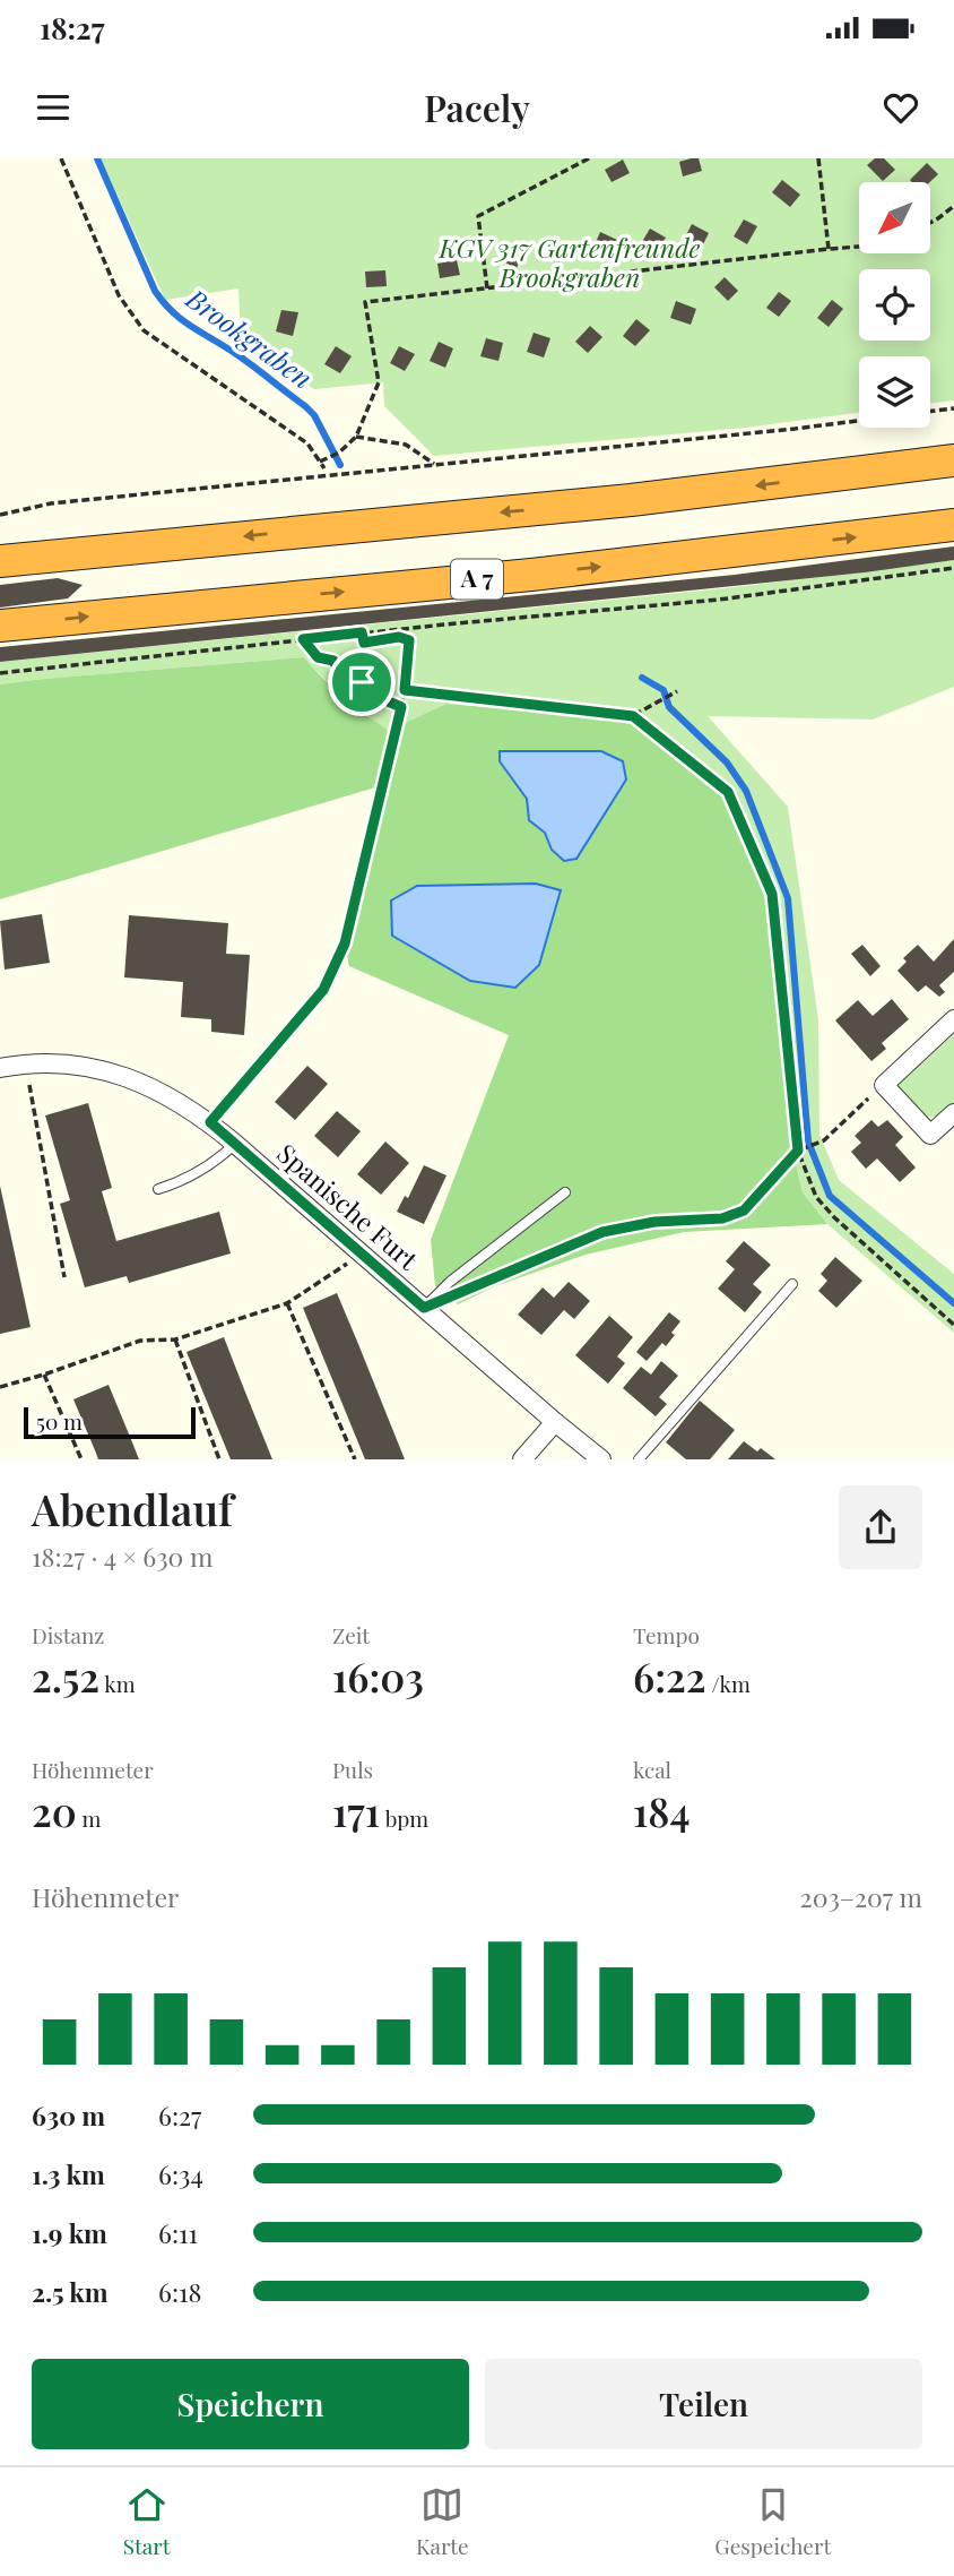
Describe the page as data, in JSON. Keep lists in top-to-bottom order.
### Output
{
  "streets": {
    "highway": ["A 7"],
    "street": ["Spanische Furt"]
  },
  "water": ["Brookgraben"],
  "parks": ["KGV 317 Gartenfreunde Brookgraben"],
  "scale_bar": "50 m",
  "north": "bottom left",
  "page": {
    "status": "18:27",
    "header": "Pacely",
    "scale": "50 m",
    "heading": ["Abendlauf", "18:27 · 4 × 630 m"],
    "stats": [
      ["Distanz", "2.52 km"],
      ["Zeit", "16:03"],
      ["Tempo", "6:22 /km"],
      ["Höhenmeter", "20 m"],
      ["Puls", "171 bpm"],
      ["kcal", "184"]
    ],
    "chart": ["Höhenmeter", "203–207 m"],
    "list": [
      {
        "name": "630 m",
        "note": "6:27"
      },
      {
        "name": "1.3 km",
        "note": "6:34"
      },
      {
        "name": "1.9 km",
        "note": "6:11"
      },
      {
        "name": "2.5 km",
        "note": "6:18"
      }
    ],
    "buttons": ["Speichern", "Teilen"],
    "tabs": ["Start", "Karte", "Gespeichert"]
  }
}
